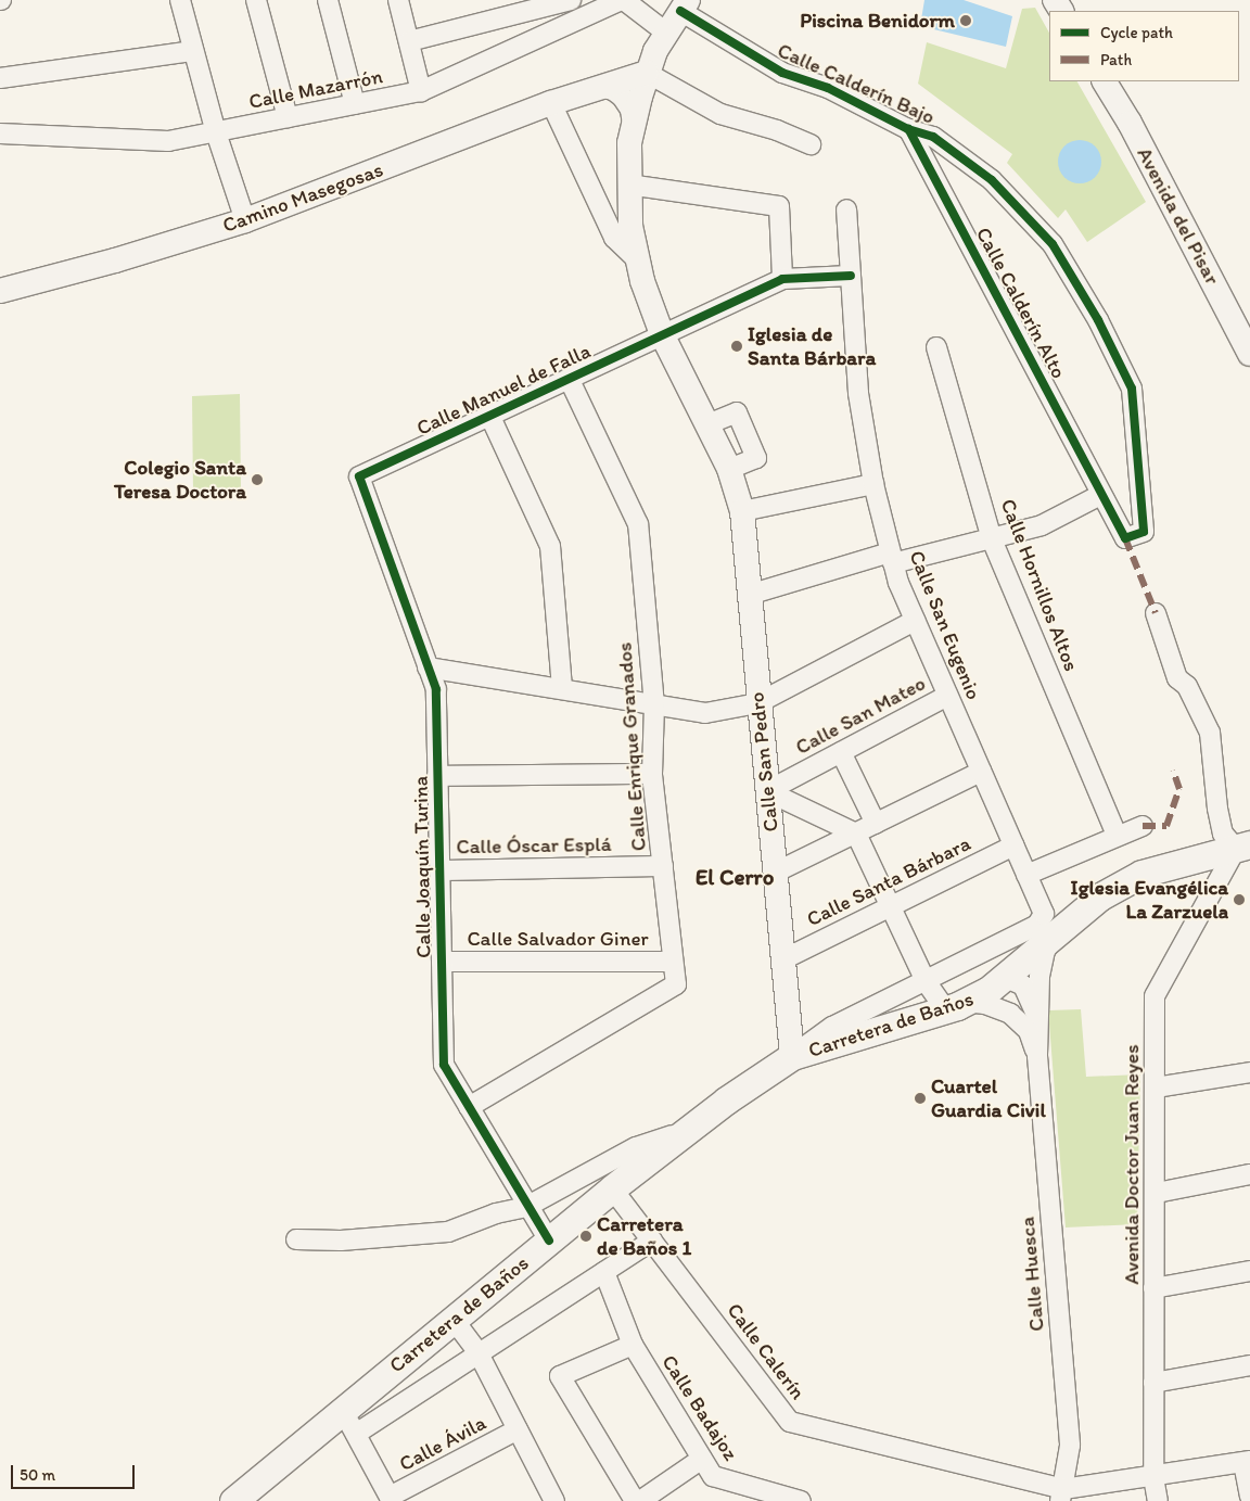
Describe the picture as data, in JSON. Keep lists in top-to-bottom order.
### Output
{
  "streets": {
    "main road": ["Carretera de Baños"],
    "street": [
      "Calle Calderín Bajo",
      "Calle Mazarrón",
      "Camino Masegosas",
      "Avenida del Pisar",
      "Calle Calderín Alto",
      "Calle Manuel de Falla",
      "Calle Hornillos Altos",
      "Calle San Eugenio",
      "Calle San Mateo",
      "Calle Enrique Granados",
      "Calle San Pedro",
      "Calle Óscar Esplá",
      "Calle Joaquín Turina",
      "Calle Santa Bárbara",
      "Calle Salvador Giner",
      "Avenida Doctor Juan Reyes",
      "Calle Huesca",
      "Calle Calerín",
      "Calle Badajoz",
      "Calle Ávila"
    ]
  },
  "crossings": [
    ["Calle Calderín Bajo", "Calle Calderín Alto"],
    ["Calle Calderín Bajo", "Calle San Pedro"],
    ["Camino Masegosas", "Calle San Pedro"],
    ["Calle Manuel de Falla", "Calle Enrique Granados"],
    ["Calle Manuel de Falla", "Calle San Pedro"],
    ["Calle Manuel de Falla", "Calle Joaquín Turina"],
    ["Calle San Eugenio", "Calle San Mateo"],
    ["Calle San Eugenio", "Calle Santa Bárbara"],
    ["Calle San Eugenio", "Carretera de Baños"],
    ["Calle San Eugenio", "Calle Huesca"],
    ["Calle San Mateo", "Calle San Pedro"],
    ["Calle Enrique Granados", "Calle Óscar Esplá"],
    ["Calle Enrique Granados", "Calle Joaquín Turina"],
    ["Calle Enrique Granados", "Calle Salvador Giner"],
    ["Calle San Pedro", "Calle Santa Bárbara"],
    ["Calle San Pedro", "Carretera de Baños"],
    ["Calle Óscar Esplá", "Calle Joaquín Turina"],
    ["Calle Joaquín Turina", "Calle Salvador Giner"],
    ["Calle Joaquín Turina", "Carretera de Baños"],
    ["Carretera de Baños", "Avenida Doctor Juan Reyes"],
    ["Carretera de Baños", "Calle Huesca"],
    ["Carretera de Baños", "Calle Calerín"],
    ["Carretera de Baños", "Calle Badajoz"],
    ["Calle Huesca", "Calle Calerín"]
  ],
  "districts": ["El Cerro"],
  "places": [
    "Piscina Benidorm",
    "Iglesia de Santa Bárbara",
    "Colegio Santa Teresa Doctora",
    "Iglesia Evangélica La Zarzuela",
    "Cuartel Guardia Civil",
    "Carretera de Baños 1"
  ],
  "legend": ["Cycle path", "Path"],
  "scale_bar": "50 m"
}
